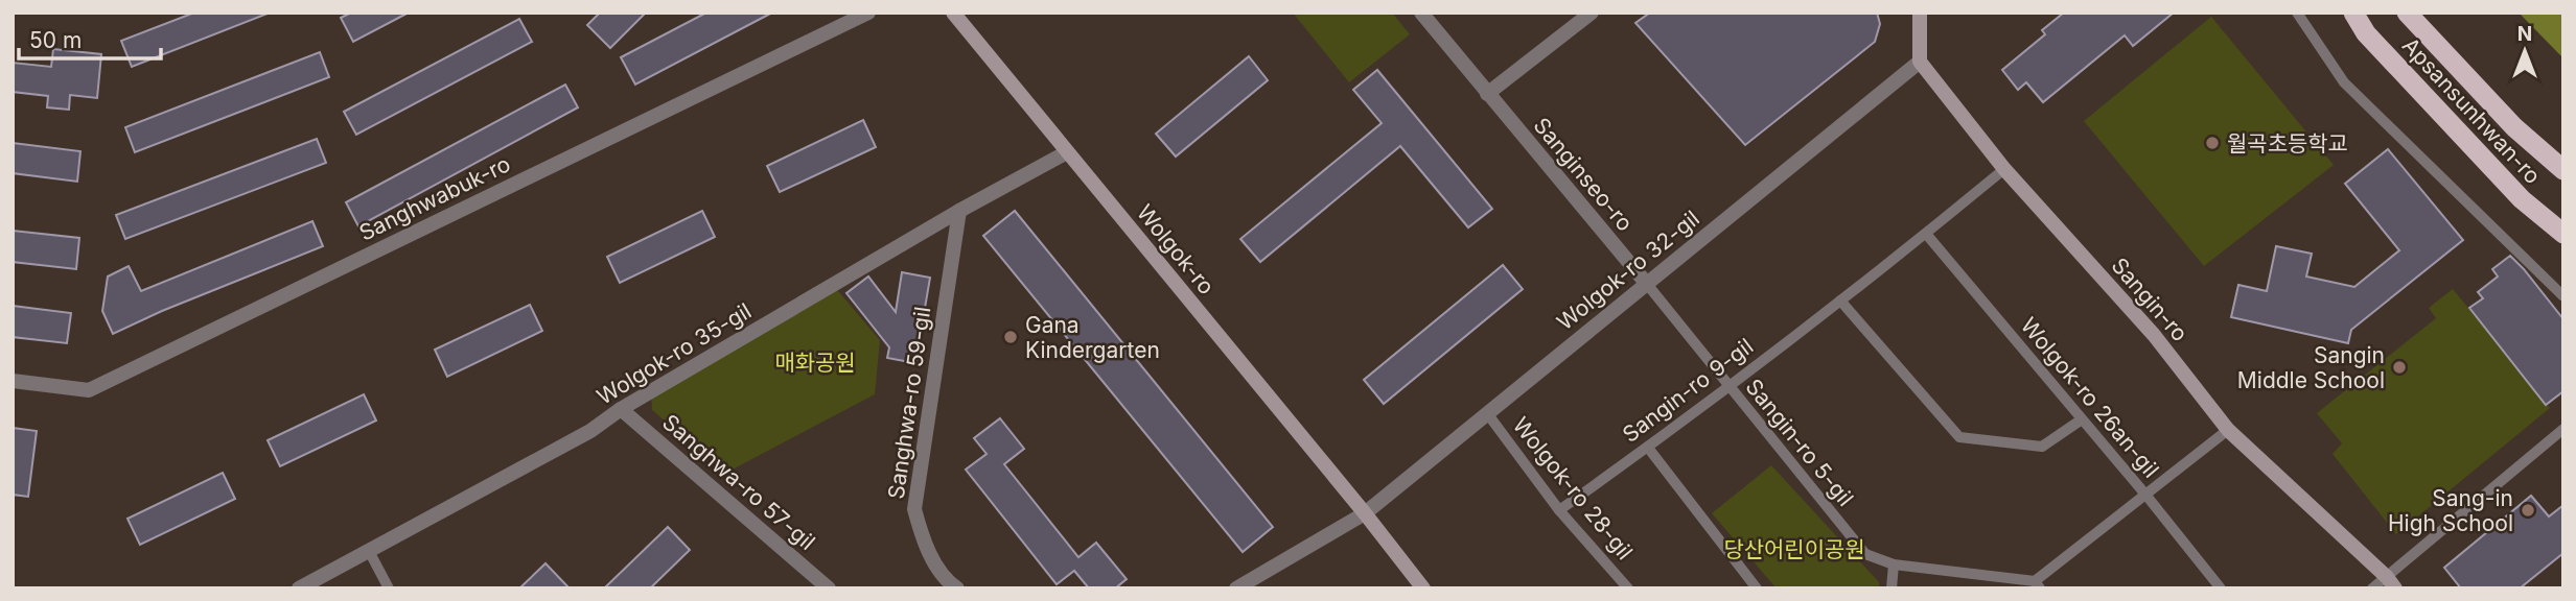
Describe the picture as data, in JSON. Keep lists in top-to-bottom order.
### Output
{
  "streets": {
    "highway": ["Apsansunhwan-ro"],
    "main road": ["Wolgok-ro", "Sangin-ro"],
    "street": [
      "Sanginseo-ro",
      "Sanghwabuk-ro",
      "Wolgok-ro 32-gil",
      "Wolgok-ro 35-gil",
      "Sanghwa-ro 59-gil",
      "Sanghwa-ro 57-gil"
    ],
    "lane": [
      "Sangin-ro 9-gil",
      "Wolgok-ro 26an-gil",
      "Sangin-ro 5-gil",
      "Wolgok-ro 28-gil"
    ]
  },
  "crossings": [
    ["Sanginseo-ro", "Wolgok-ro 32-gil"],
    ["Sanginseo-ro", "Sangin-ro 5-gil"],
    ["Wolgok-ro", "Wolgok-ro 32-gil"],
    ["Wolgok-ro", "Wolgok-ro 35-gil"],
    ["Wolgok-ro 32-gil", "Sangin-ro"],
    ["Wolgok-ro 32-gil", "Sangin-ro 5-gil"],
    ["Wolgok-ro 32-gil", "Wolgok-ro 28-gil"],
    ["Sangin-ro", "Sangin-ro 9-gil"],
    ["Wolgok-ro 35-gil", "Sanghwa-ro 59-gil"],
    ["Wolgok-ro 35-gil", "Sanghwa-ro 57-gil"],
    ["Sangin-ro 9-gil", "Wolgok-ro 26an-gil"],
    ["Sangin-ro 9-gil", "Sangin-ro 5-gil"],
    ["Sangin-ro 9-gil", "Wolgok-ro 28-gil"]
  ],
  "parks": ["매화공원", "당산어린이공원"],
  "places": [
    "월곡초등학교",
    "Gana Kindergarten",
    "Sangin Middle School",
    "Sang-in High School"
  ],
  "scale_bar": "50 m",
  "north": "top"
}
